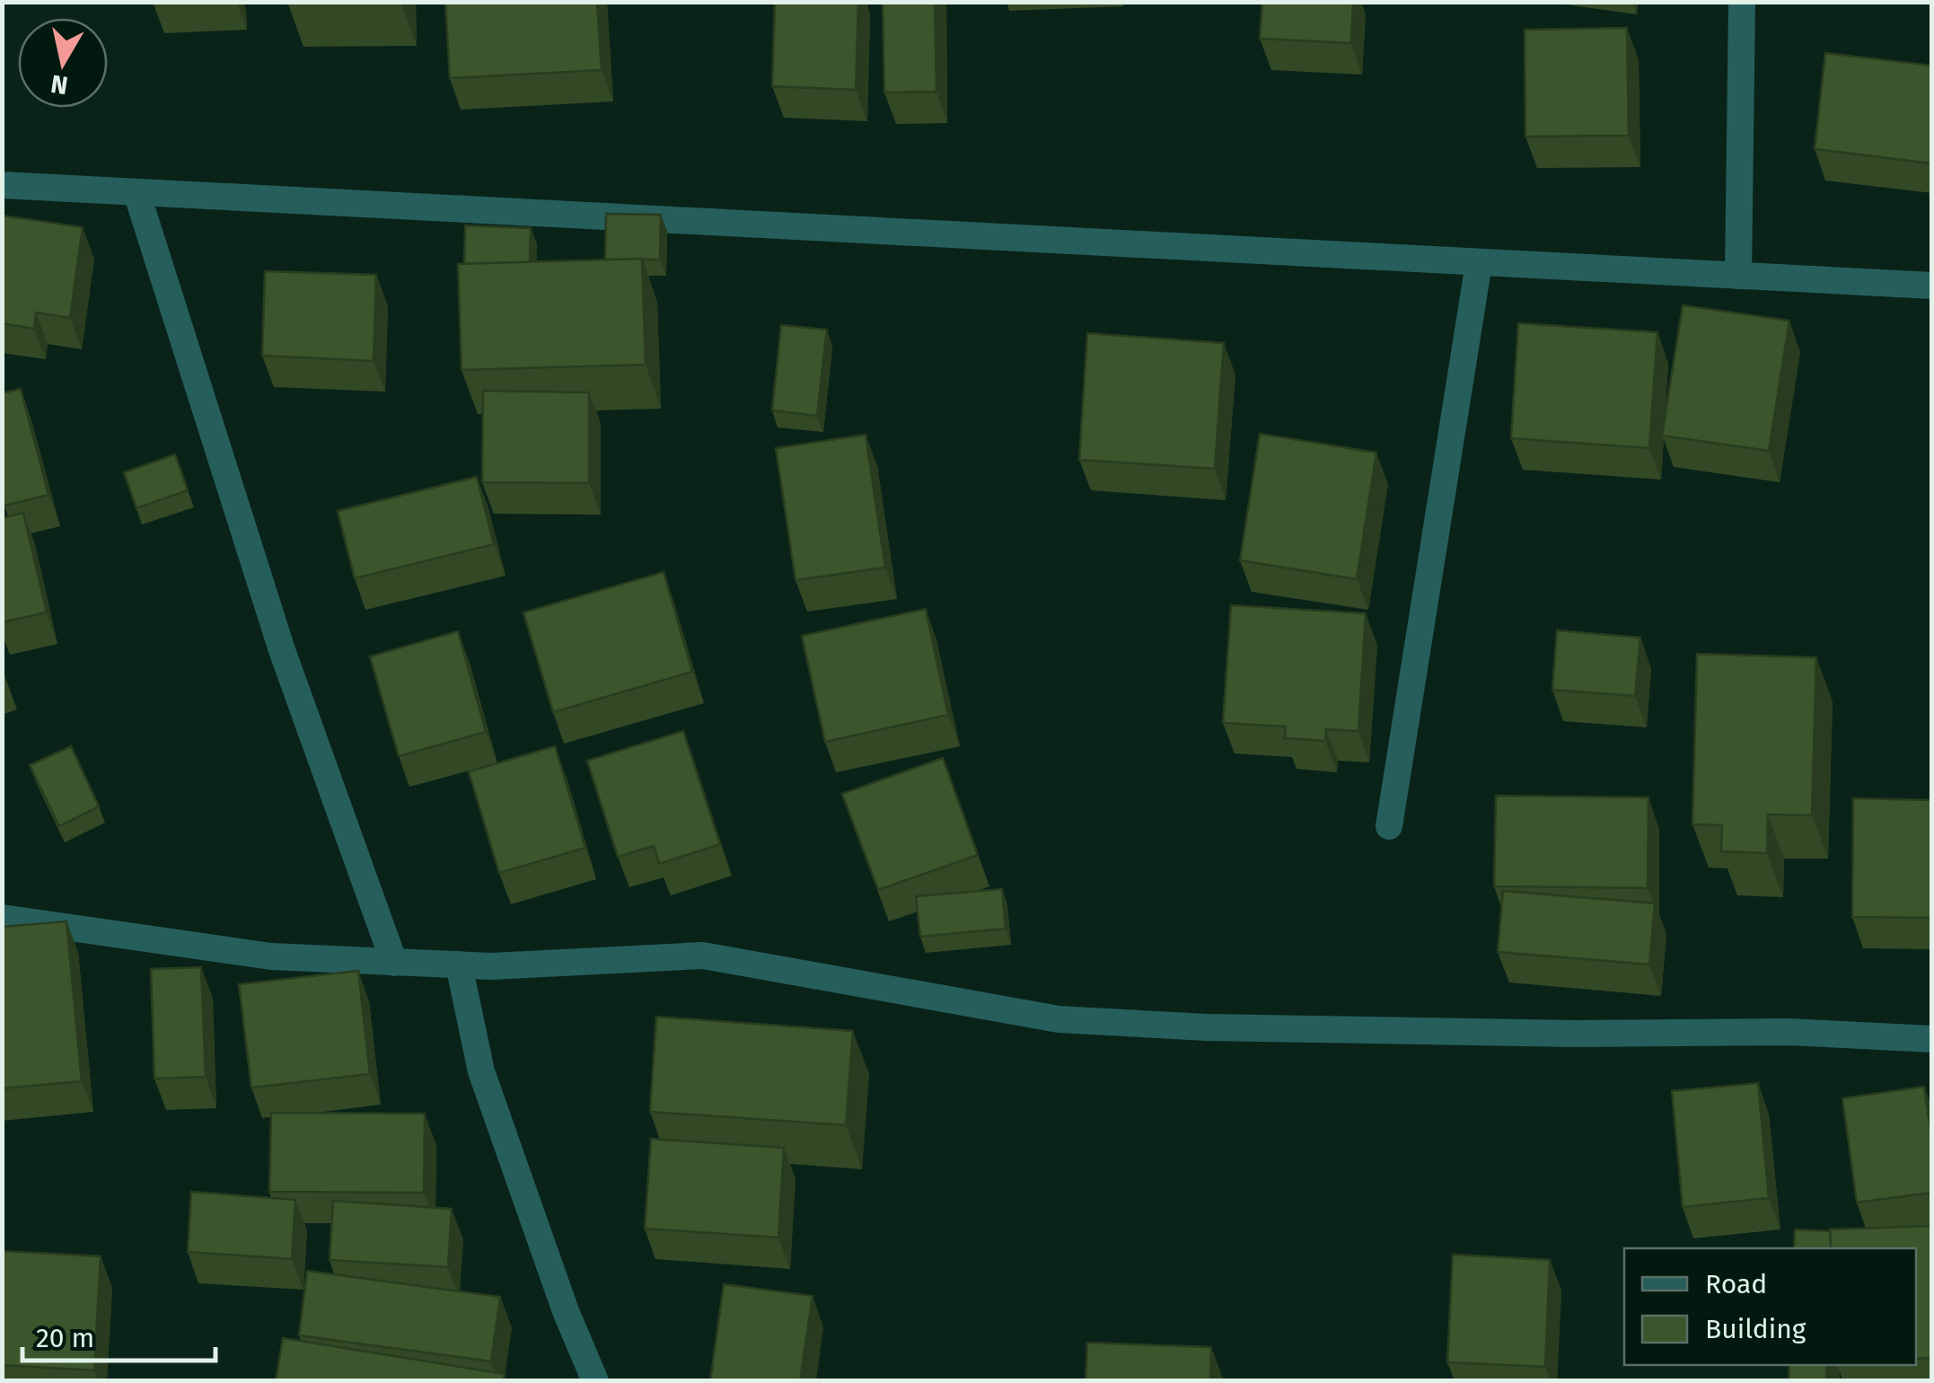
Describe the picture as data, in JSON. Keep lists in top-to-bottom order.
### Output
{
  "legend": ["Road", "Building"],
  "scale_bar": "20 m",
  "north": "bottom"
}
